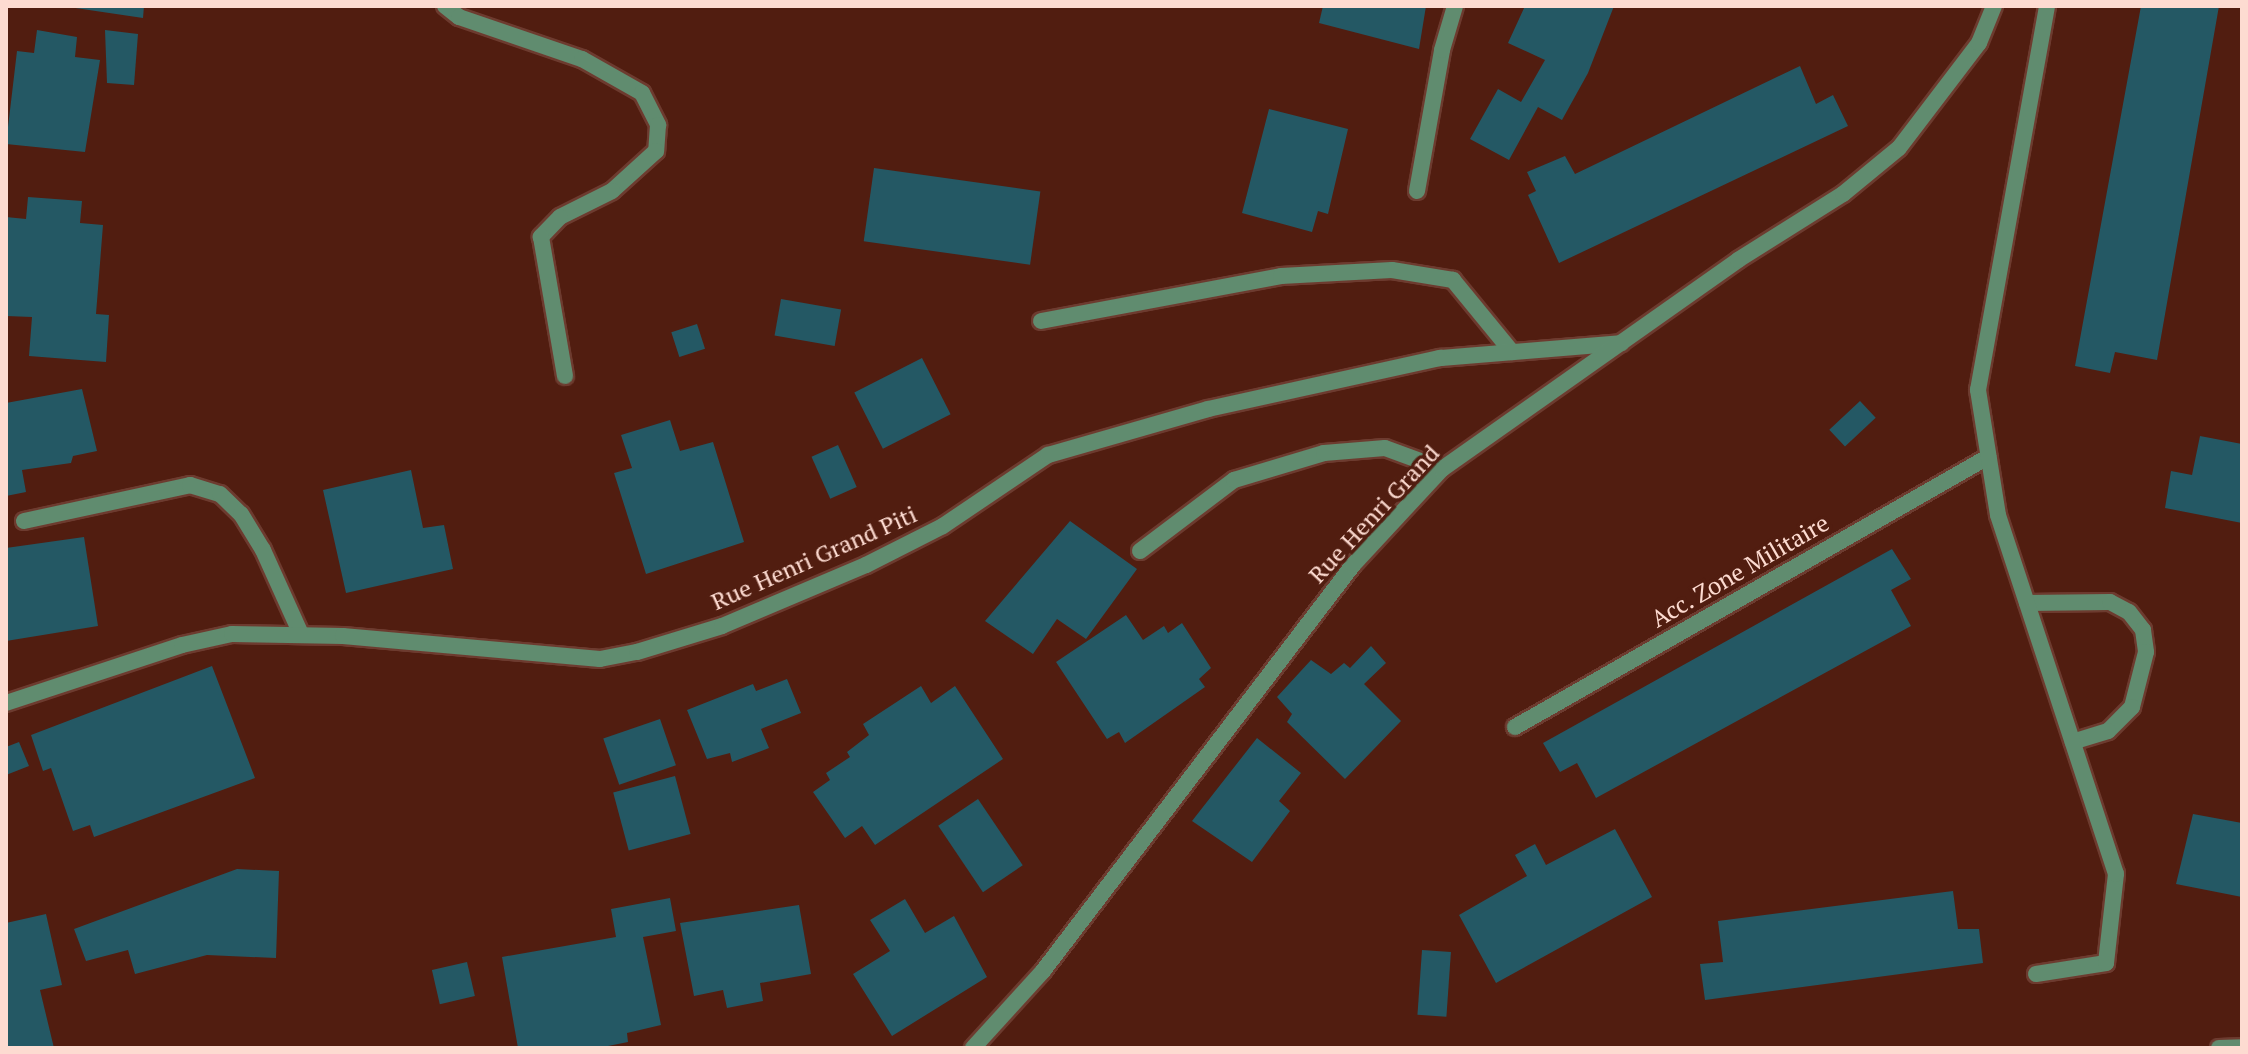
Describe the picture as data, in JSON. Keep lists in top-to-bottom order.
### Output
{
  "streets": {
    "street": ["Rue Henri Grand", "Rue Henri Grand Piti", "Acc. Zone Militaire"]
  },
  "crossings": [
    ["Rue Henri Grand", "Rue Henri Grand Piti"]
  ]
}
